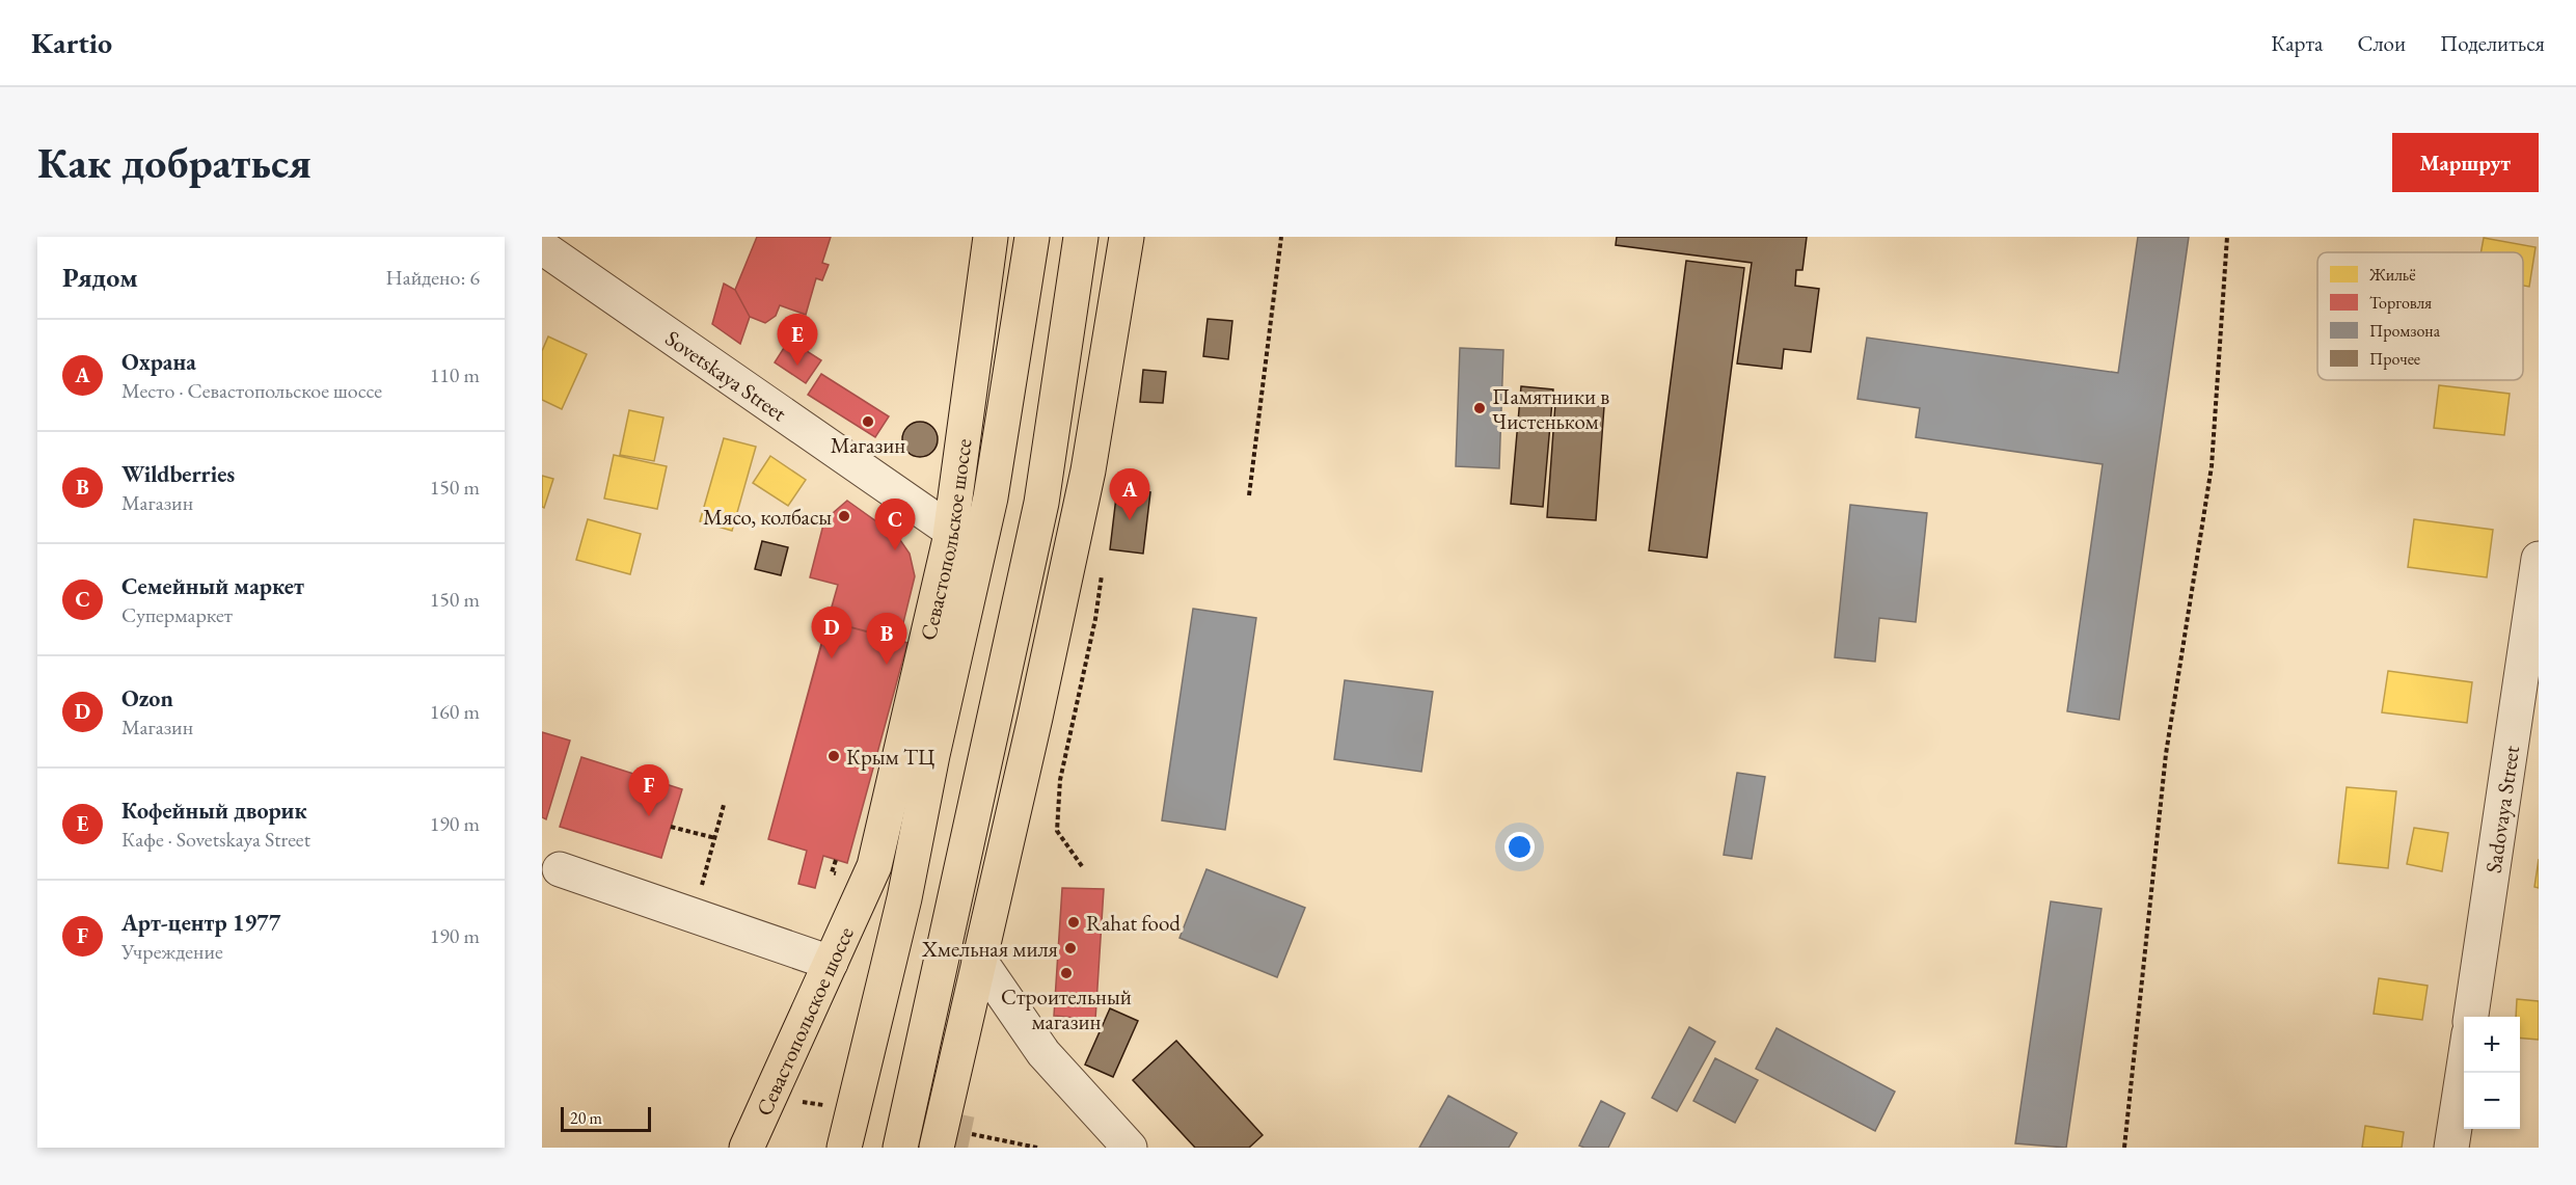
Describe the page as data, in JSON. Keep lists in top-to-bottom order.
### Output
{
  "streets": {
    "main road": ["Севастопольское шоссе"],
    "street": ["Sovetskaya Street", "Sadovaya Street"]
  },
  "crossings": [
    ["Sovetskaya Street", "Севастопольское шоссе"]
  ],
  "places": [
    "Памятники в Чистеньком",
    "Магазин",
    "Мясо, колбасы",
    "Крым ТЦ",
    "Rahat food",
    "Хмельная миля",
    "Строительный магазин"
  ],
  "legend": [
    "Жильё",
    "Торговля",
    "Промзона",
    "Прочее"
  ],
  "scale_bar": "20 m",
  "page": {
    "header": "Kartio",
    "nav": ["Карта", "Слои", "Поделиться"],
    "buttons": "Маршрут",
    "title": "Как добраться",
    "heading": ["Рядом", "Найдено: 6"],
    "pins": [
      "E",
      "A",
      "C",
      "D",
      "B",
      "F"
    ],
    "list": [
      {
        "mark": "A",
        "name": "Охрана",
        "note": "Место · Севастопольское шоссе",
        "value": "110 m"
      },
      {
        "mark": "B",
        "name": "Wildberries",
        "note": "Магазин",
        "value": "150 m"
      },
      {
        "mark": "C",
        "name": "Семейный маркет",
        "note": "Супермаркет",
        "value": "150 m"
      },
      {
        "mark": "D",
        "name": "Ozon",
        "note": "Магазин",
        "value": "160 m"
      },
      {
        "mark": "E",
        "name": "Кофейный дворик",
        "note": "Кафе · Sovetskaya Street",
        "value": "190 m"
      },
      {
        "mark": "F",
        "name": "Арт-центр 1977",
        "note": "Учреждение",
        "value": "190 m"
      }
    ],
    "map_buttons": ["+", "−"],
    "scale": "20 m"
  }
}
